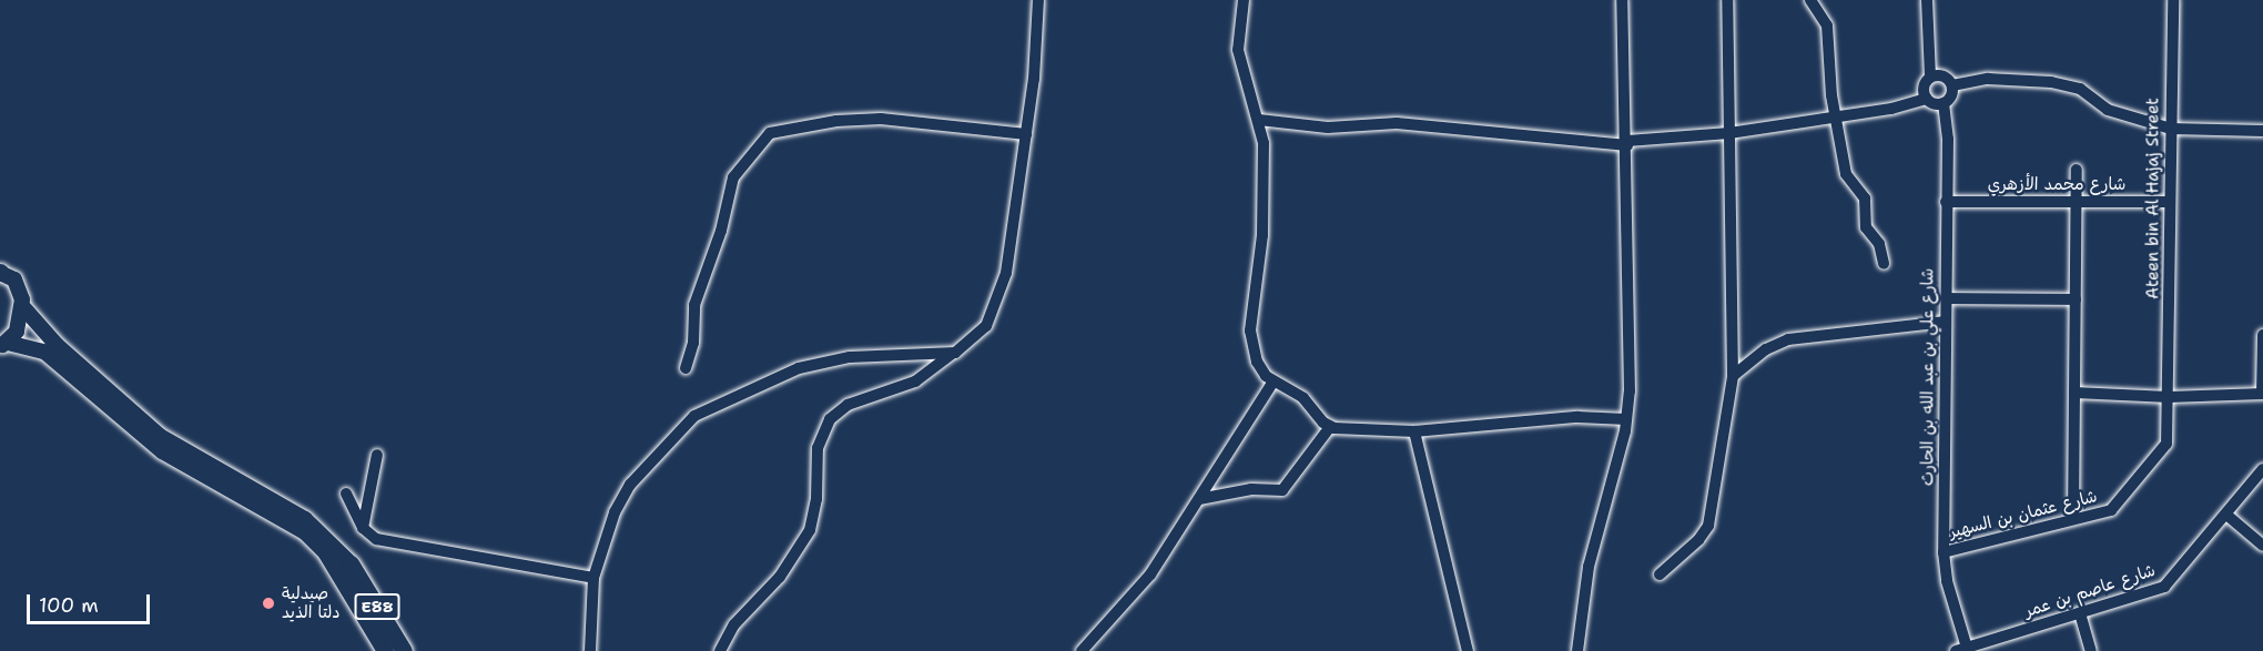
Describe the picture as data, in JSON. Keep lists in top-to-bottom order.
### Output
{
  "streets": {
    "highway": ["E88"],
    "street": [
      "شارع محمد الأزهري",
      "Ateen bin Al Hajaj Street",
      "شارع علي بن عبد الله بن الحارث",
      "شارع عثمان بن السهير",
      "شارع عاصم بن عمر"
    ]
  },
  "crossings": [
    ["شارع محمد الأزهري", "Ateen bin Al Hajaj Street"],
    ["شارع محمد الأزهري", "شارع علي بن عبد الله بن الحارث"],
    ["Ateen bin Al Hajaj Street", "شارع عثمان بن السهير"],
    ["شارع علي بن عبد الله بن الحارث", "شارع عثمان بن السهير"],
    ["شارع علي بن عبد الله بن الحارث", "شارع عاصم بن عمر"]
  ],
  "places": ["صيدلية دلتا الذيد"],
  "scale_bar": "100 m"
}
